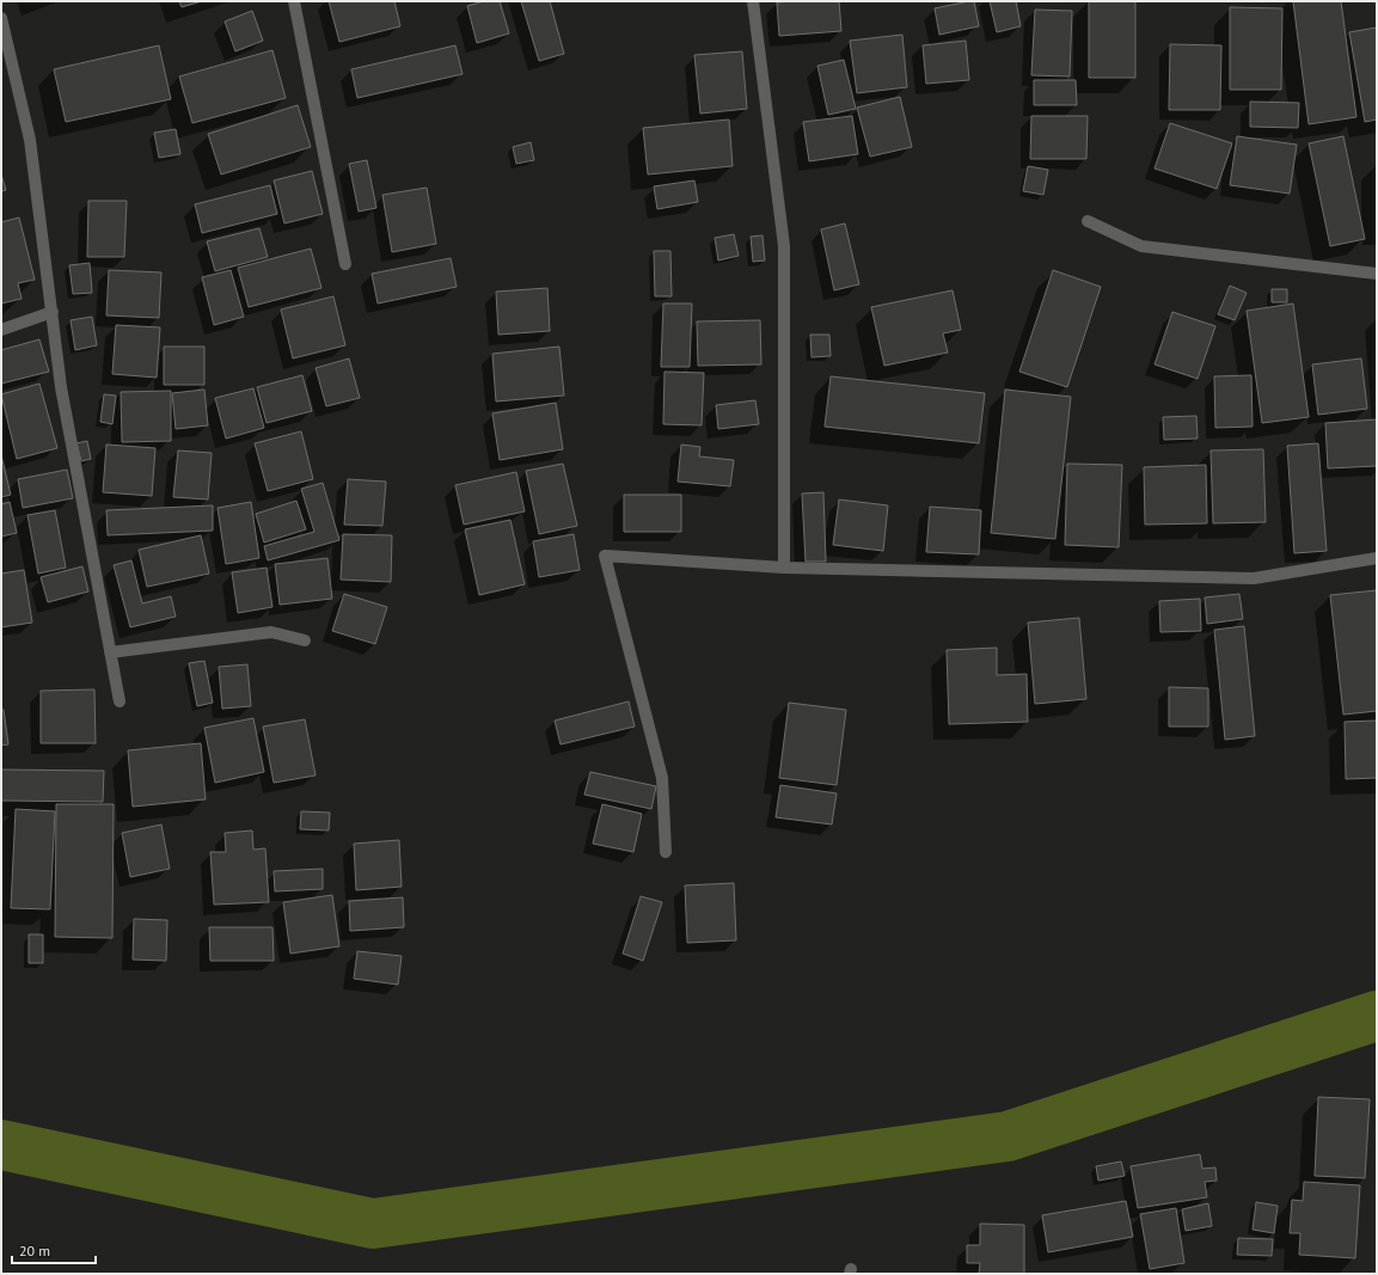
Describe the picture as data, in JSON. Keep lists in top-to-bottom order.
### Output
{
  "scale_bar": "20 m"
}
